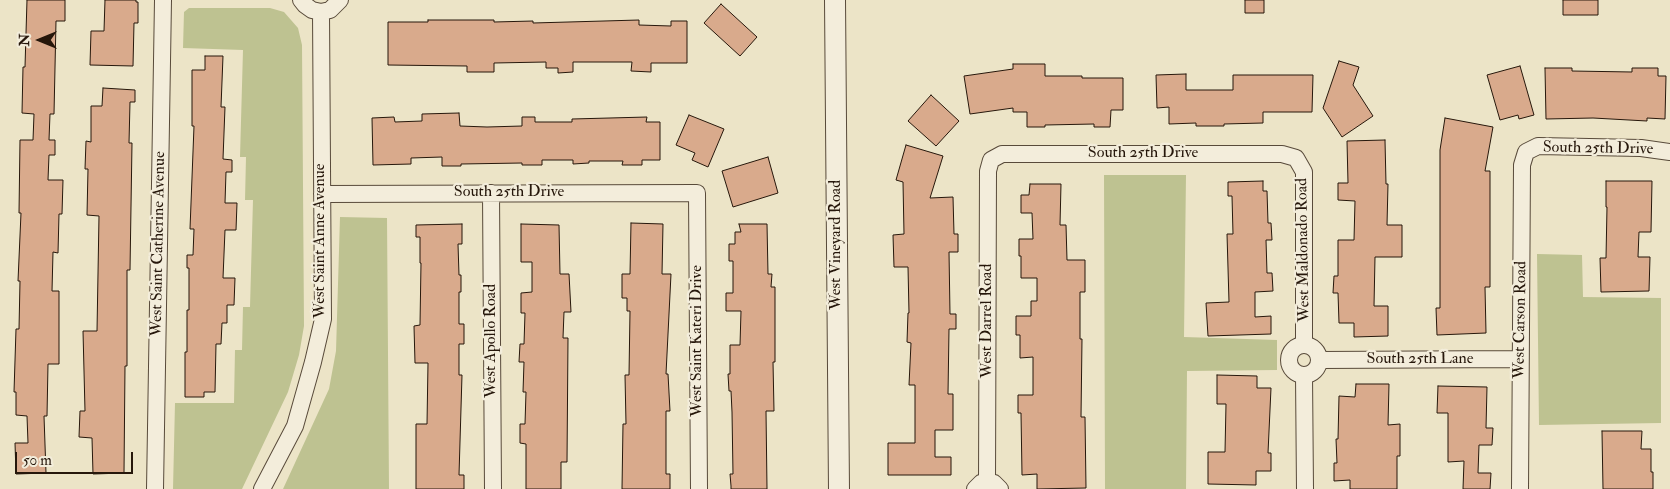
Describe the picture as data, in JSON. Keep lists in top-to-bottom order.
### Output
{
  "streets": {
    "street": [
      "South 25th Drive",
      "West Saint Anne Avenue",
      "West Saint Catherine Avenue",
      "West Vineyard Road",
      "West Maldonado Road",
      "West Carson Road",
      "West Darrel Road",
      "West Apollo Road",
      "West Saint Kateri Drive",
      "South 25th Lane"
    ]
  },
  "crossings": [
    ["South 25th Drive", "West Saint Anne Avenue"],
    ["South 25th Drive", "West Maldonado Road"],
    ["South 25th Drive", "West Carson Road"],
    ["South 25th Drive", "West Darrel Road"],
    ["South 25th Drive", "West Apollo Road"],
    ["South 25th Drive", "West Saint Kateri Drive"],
    ["West Maldonado Road", "South 25th Lane"],
    ["West Carson Road", "South 25th Lane"]
  ],
  "scale_bar": "50 m",
  "north": "left"
}
